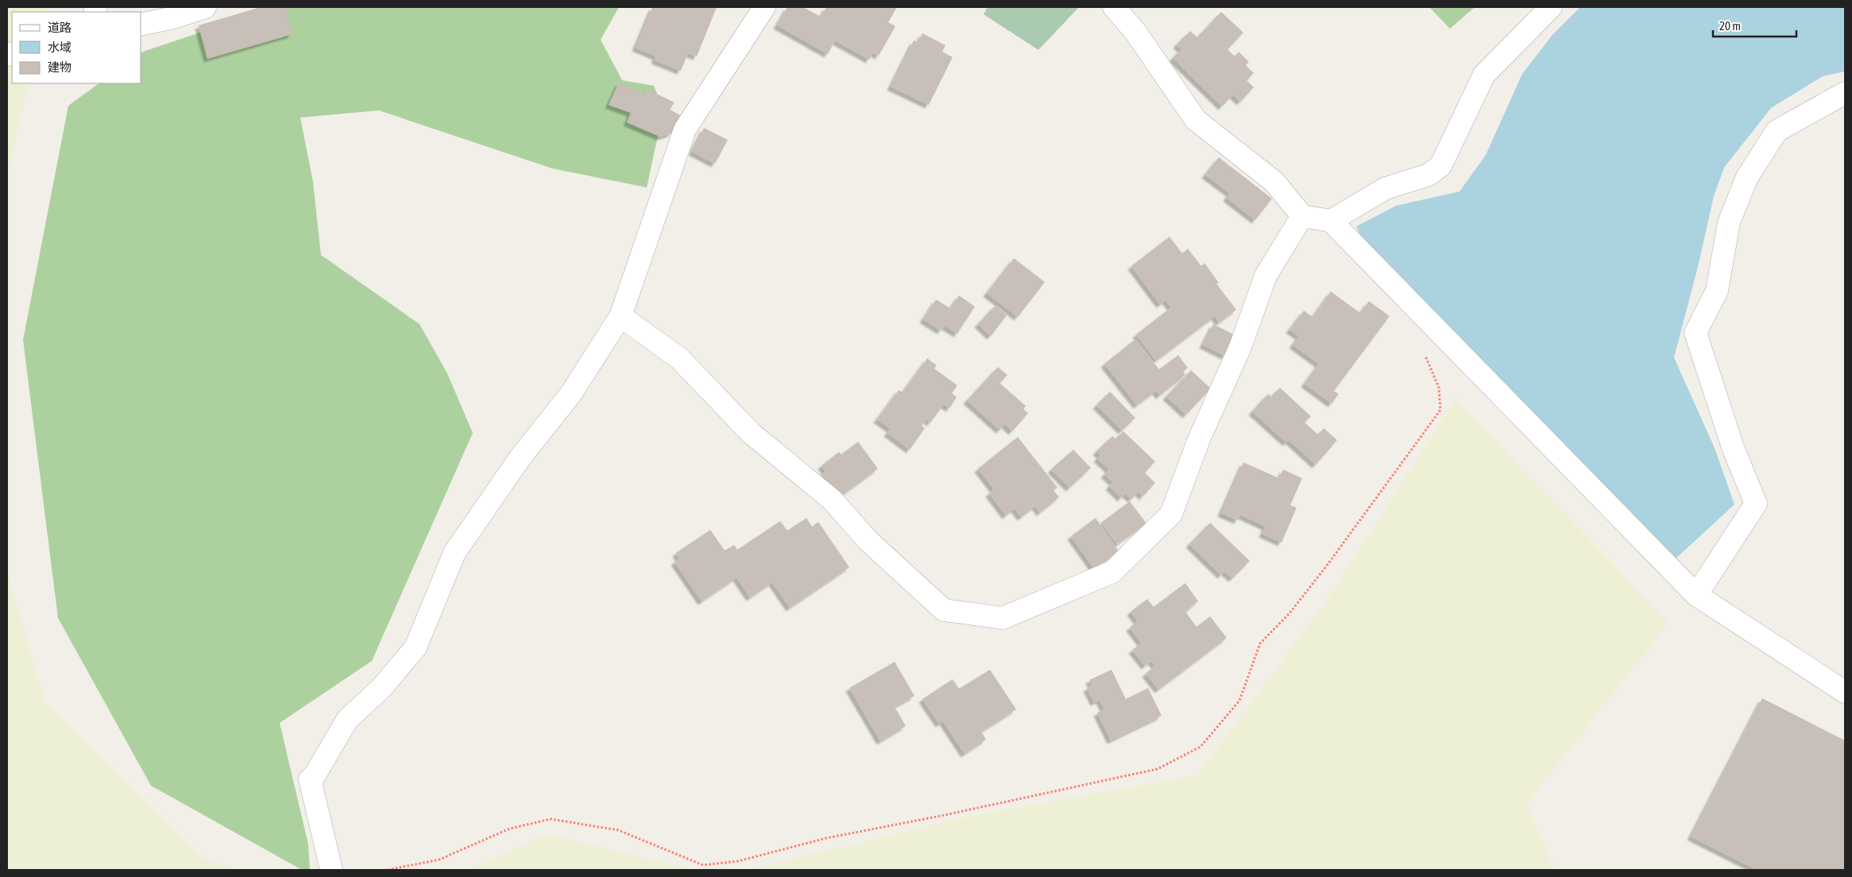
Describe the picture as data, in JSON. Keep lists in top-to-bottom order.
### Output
{
  "legend": ["道路", "水域", "建物"],
  "scale_bar": "20 m"
}
